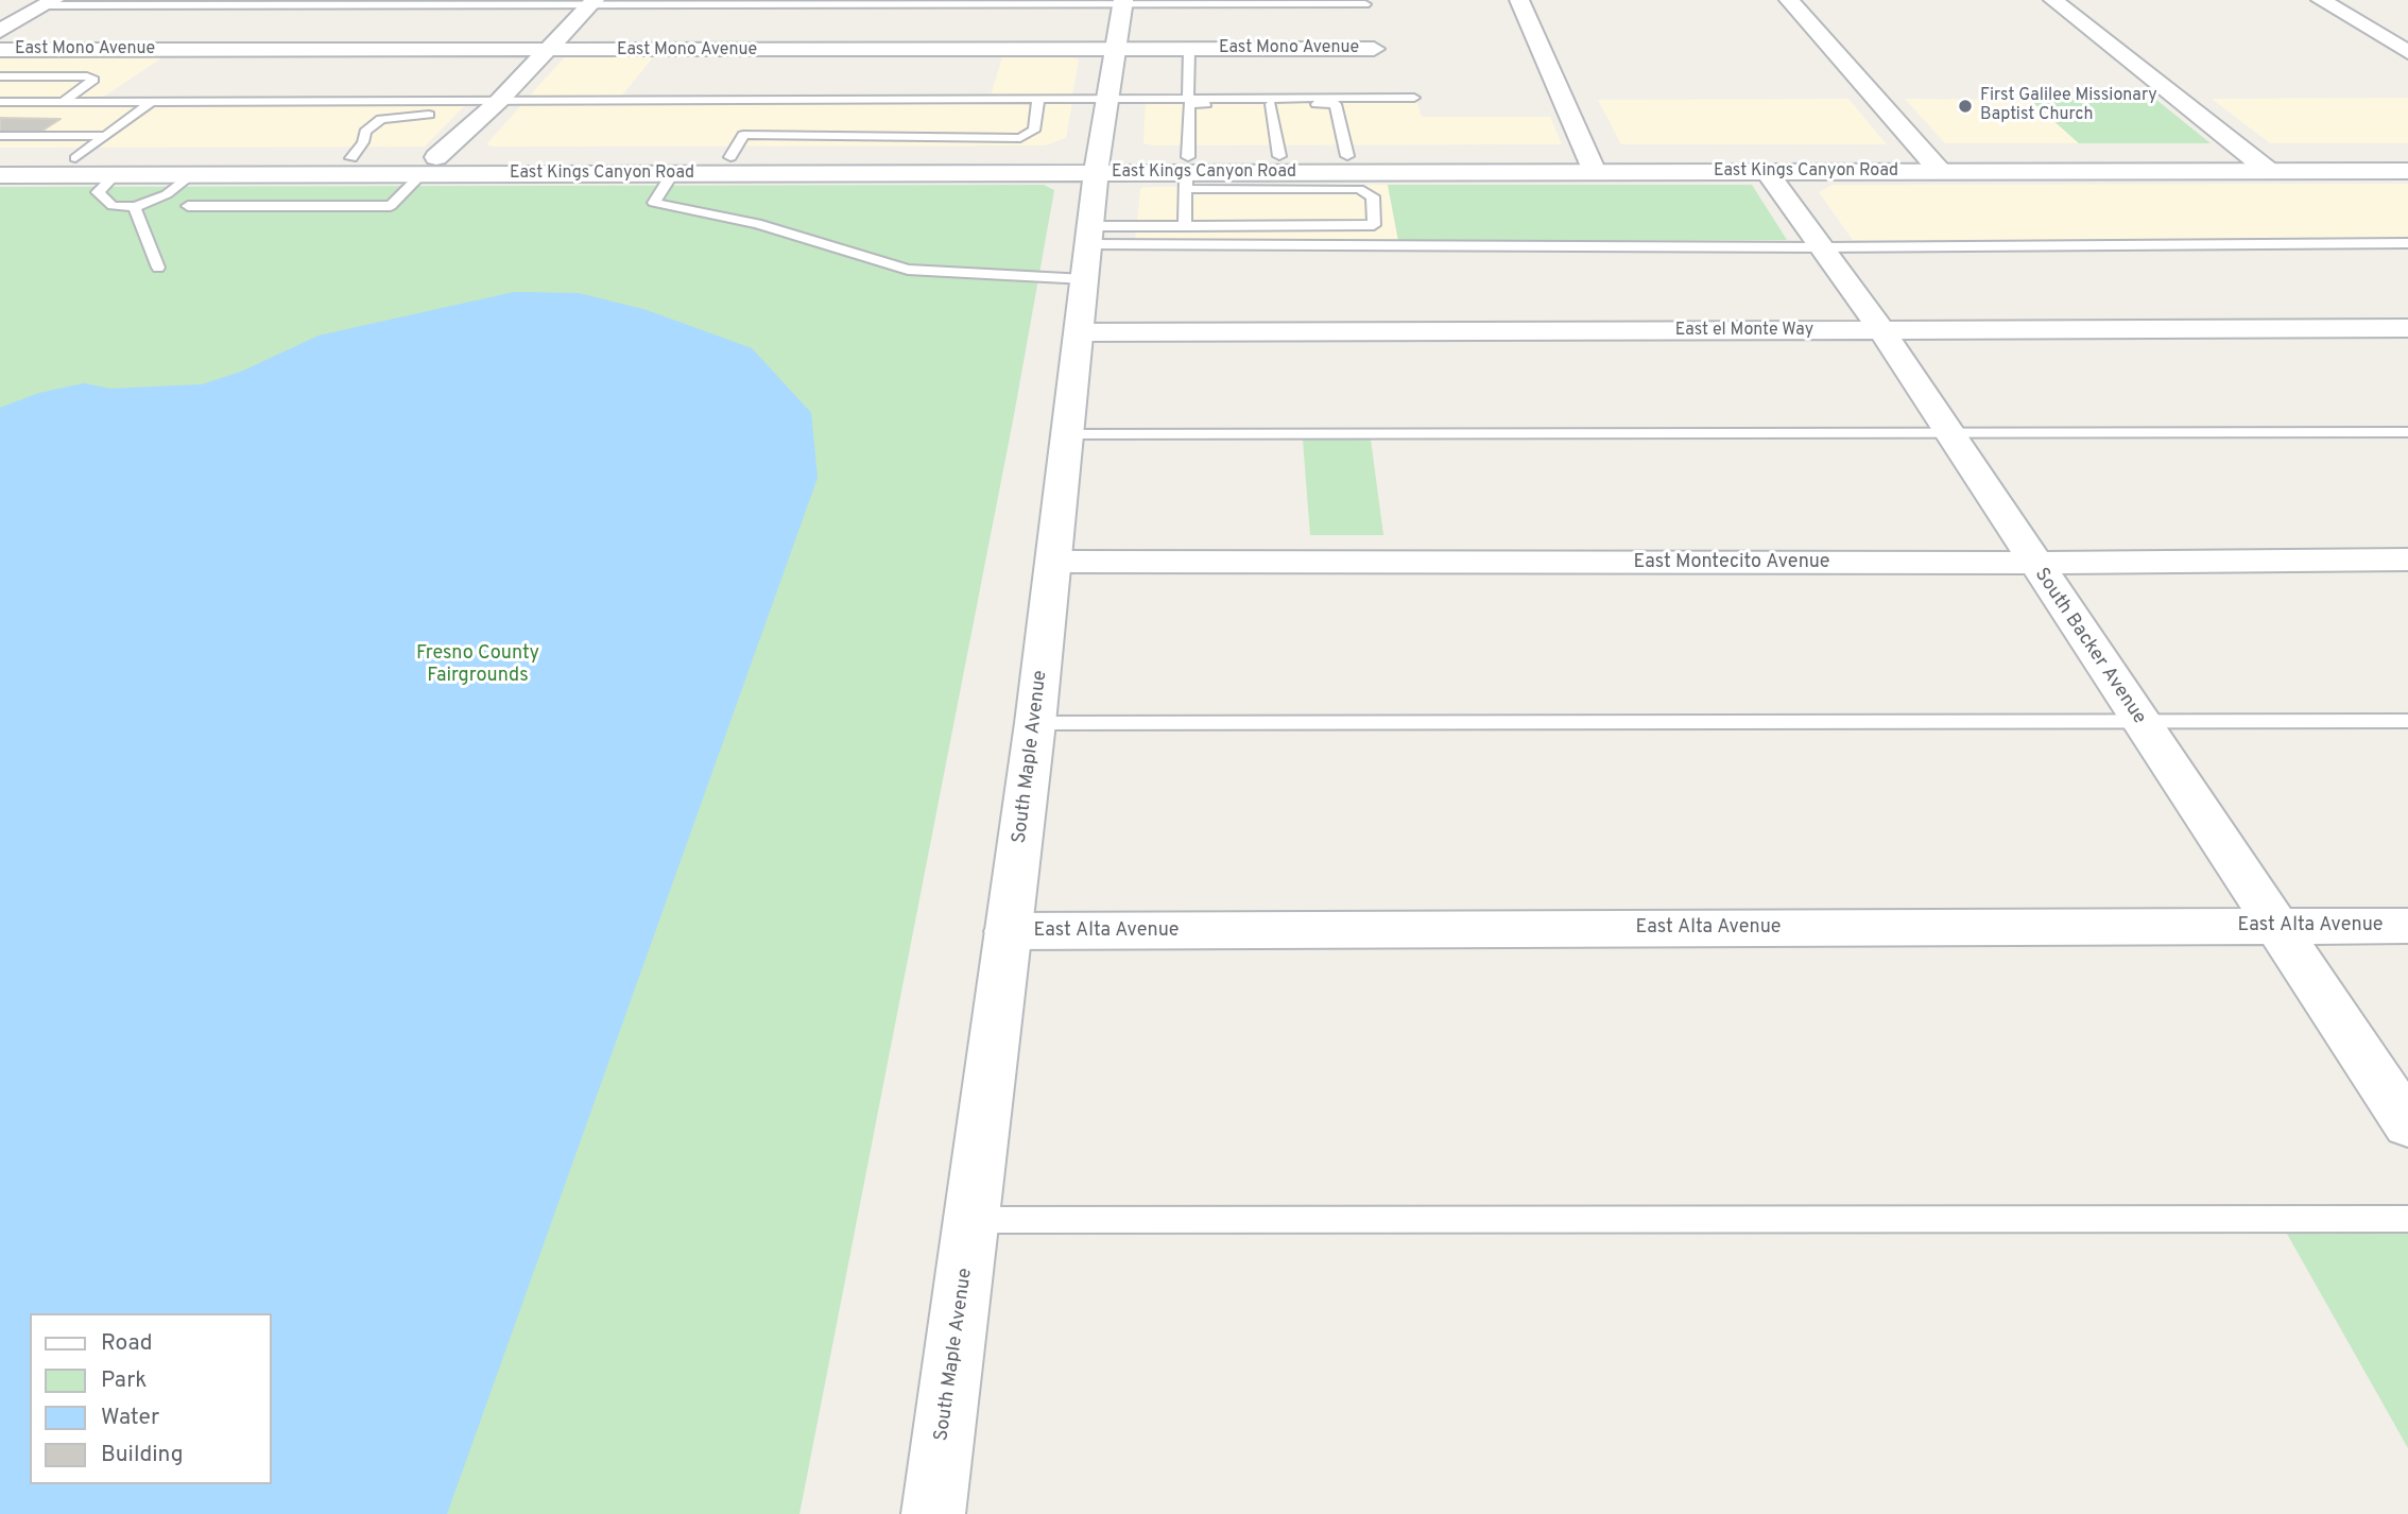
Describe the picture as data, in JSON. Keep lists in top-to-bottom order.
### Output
{
  "streets": {
    "street": [
      "East Mono Avenue",
      "East Kings Canyon Road",
      "East el Monte Way",
      "East Montecito Avenue",
      "South Backer Avenue",
      "South Maple Avenue",
      "East Alta Avenue"
    ]
  },
  "crossings": [
    ["East Mono Avenue", "South Maple Avenue"],
    ["East Kings Canyon Road", "South Backer Avenue"],
    ["East Kings Canyon Road", "South Maple Avenue"],
    ["East el Monte Way", "South Backer Avenue"],
    ["East el Monte Way", "South Maple Avenue"],
    ["East Montecito Avenue", "South Backer Avenue"],
    ["East Montecito Avenue", "South Maple Avenue"],
    ["South Backer Avenue", "East Alta Avenue"],
    ["South Maple Avenue", "East Alta Avenue"]
  ],
  "parks": ["Fresno County Fairgrounds"],
  "places": ["First Galilee Missionary Baptist Church"],
  "legend": [
    "Road",
    "Park",
    "Water",
    "Building"
  ]
}
